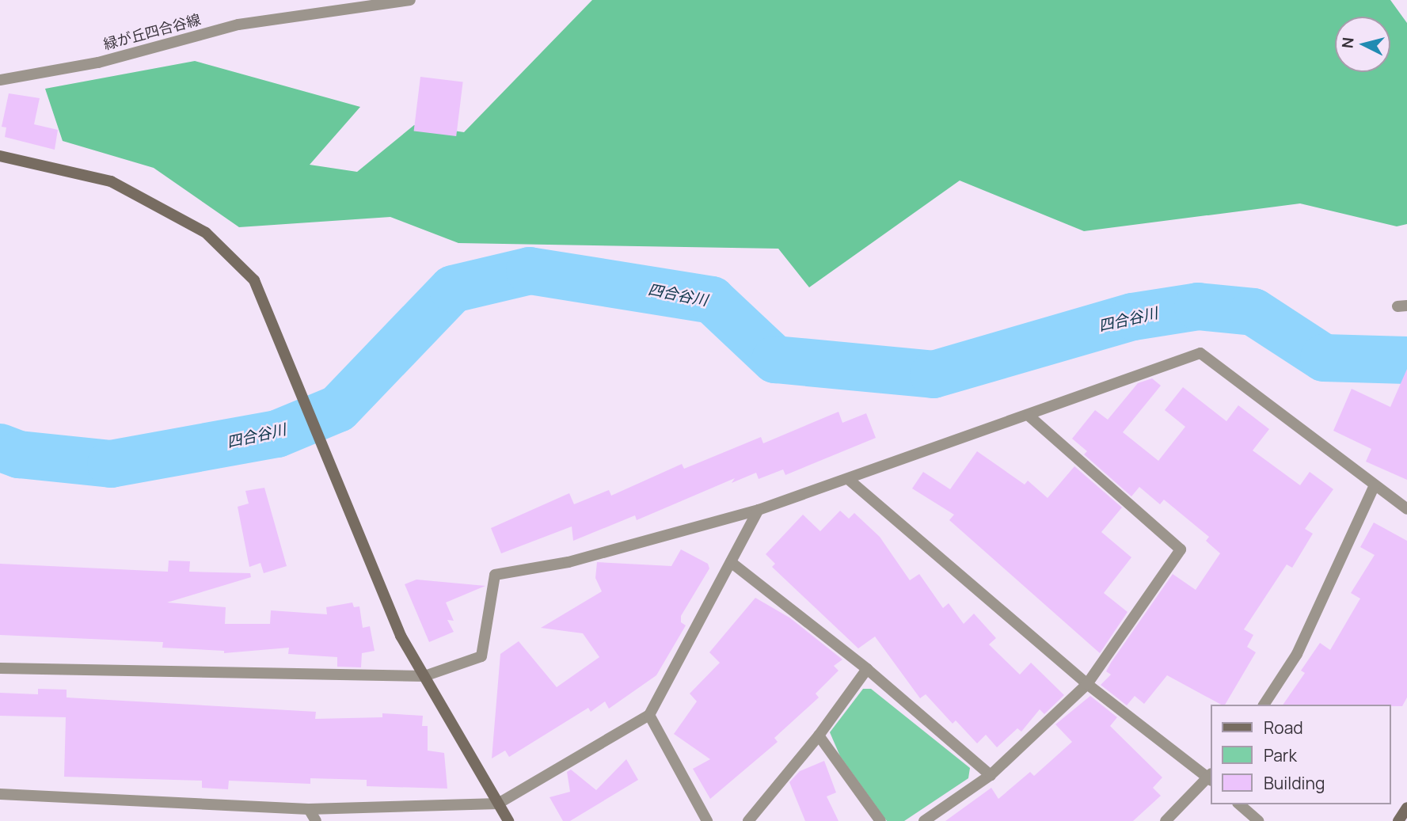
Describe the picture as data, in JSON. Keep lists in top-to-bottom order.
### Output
{
  "streets": {
    "street": ["緑が丘四合谷線"]
  },
  "water": ["四合谷川"],
  "legend": ["Road", "Park", "Building"],
  "north": "left"
}
